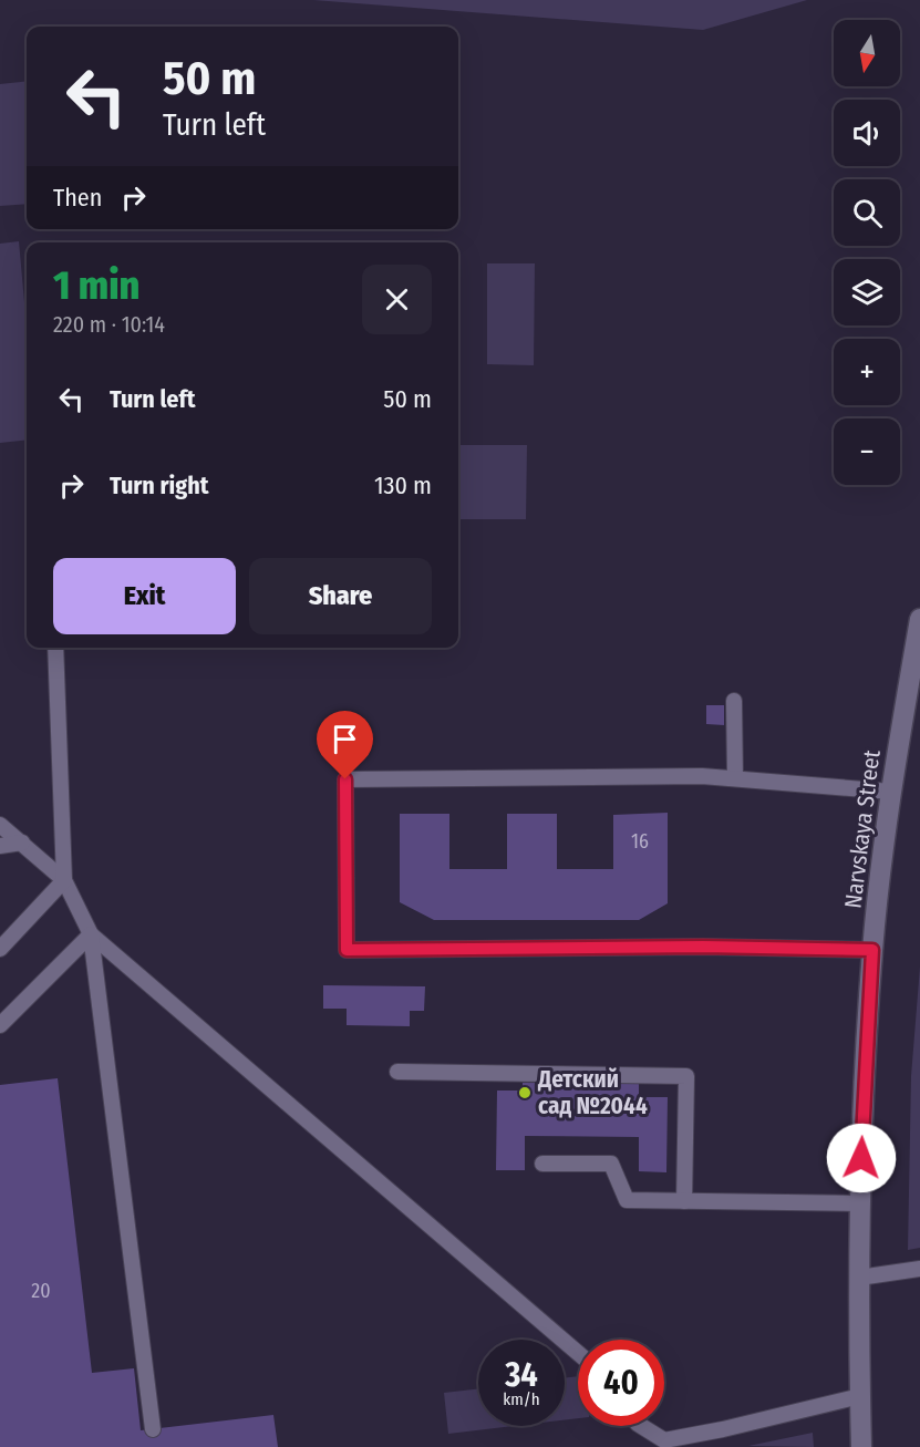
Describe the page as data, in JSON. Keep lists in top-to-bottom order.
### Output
{
  "streets": {
    "street": ["Narvskaya Street"]
  },
  "places": ["Детский сад №2044"],
  "house_numbers": ["16", "20"],
  "north": "bottom",
  "page": {
    "map_buttons": ["+", "−"],
    "turn": ["50 m", "Turn left"],
    "then": "Then",
    "heading": ["1 min", "220 m · 10:14"],
    "list": [
      {
        "name": "Turn left",
        "value": "50 m"
      },
      {
        "name": "Turn right",
        "value": "130 m"
      }
    ],
    "buttons": ["Exit", "Share"],
    "speed": "34 km/h",
    "limit": "40"
  }
}
